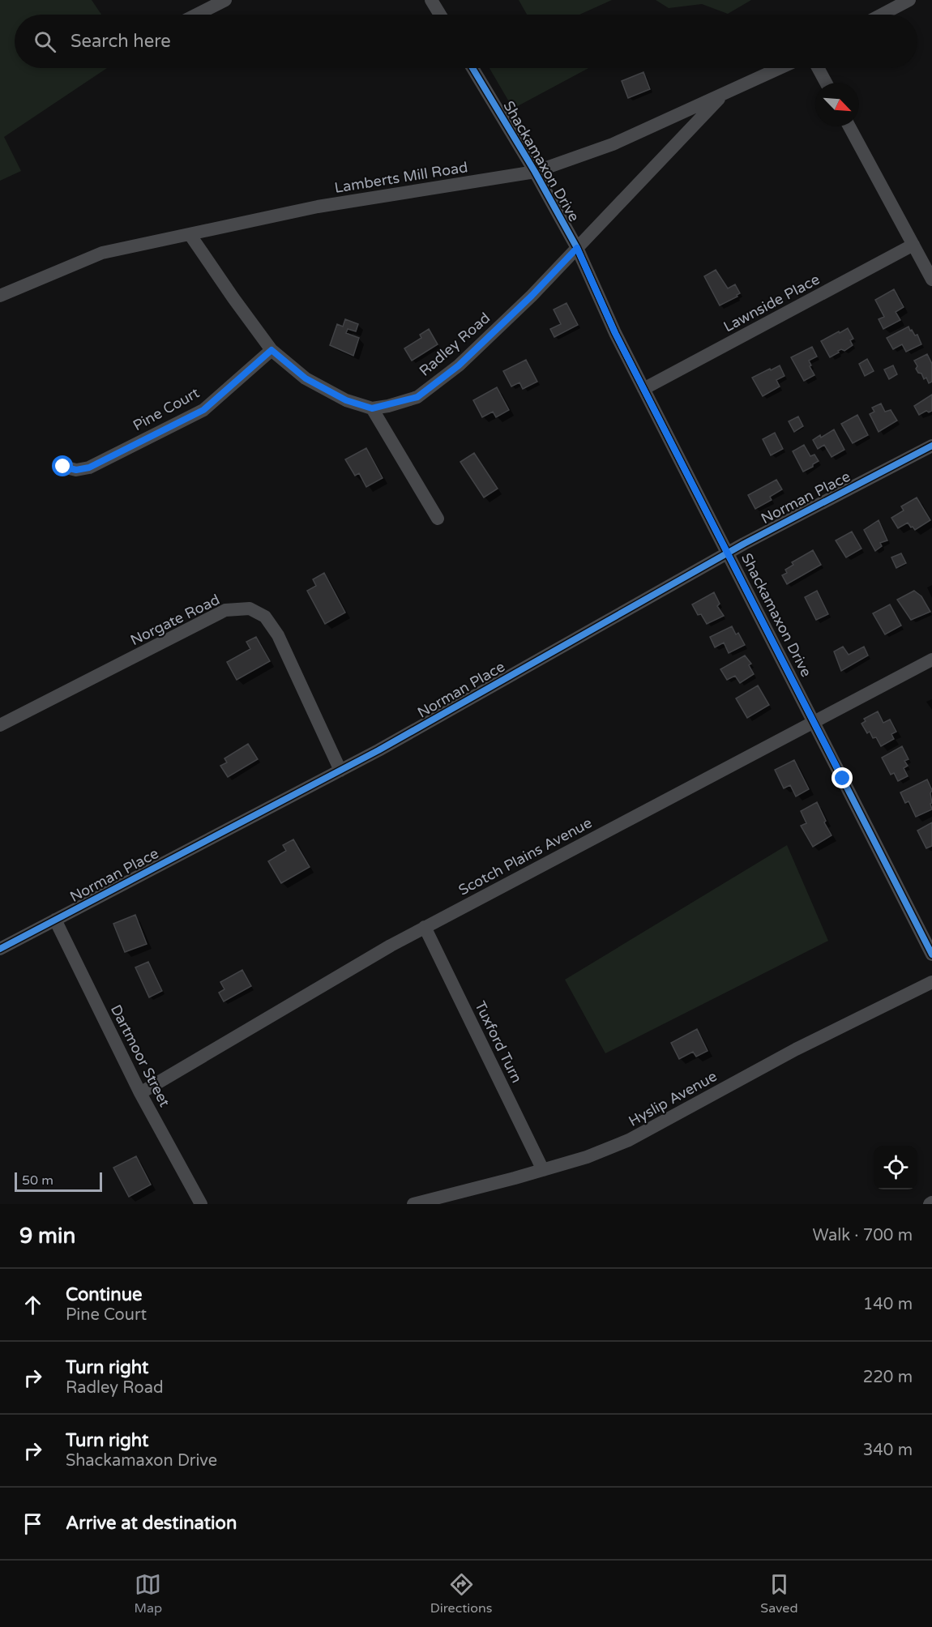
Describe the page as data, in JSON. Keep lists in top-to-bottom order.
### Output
{
  "streets": {
    "street": [
      "Shackamaxon Drive",
      "Lamberts Mill Road",
      "Lawnside Place",
      "Radley Road",
      "Pine Court",
      "Norman Place",
      "Norgate Road",
      "Scotch Plains Avenue",
      "Tuxford Turn",
      "Dartmoor Street",
      "Hyslip Avenue"
    ]
  },
  "crossings": [
    ["Shackamaxon Drive", "Lamberts Mill Road"],
    ["Shackamaxon Drive", "Lawnside Place"],
    ["Shackamaxon Drive", "Radley Road"],
    ["Shackamaxon Drive", "Norman Place"],
    ["Shackamaxon Drive", "Scotch Plains Avenue"],
    ["Lamberts Mill Road", "Radley Road"],
    ["Norman Place", "Norgate Road"],
    ["Norman Place", "Dartmoor Street"],
    ["Scotch Plains Avenue", "Tuxford Turn"],
    ["Scotch Plains Avenue", "Dartmoor Street"],
    ["Tuxford Turn", "Hyslip Avenue"]
  ],
  "scale_bar": "50 m",
  "north": "bottom right",
  "page": {
    "search": "Search here",
    "scale": "50 m",
    "heading": ["9 min", "Walk · 700 m"],
    "list": [
      ["Continue", "Pine Court", "140 m"],
      ["Turn right", "Radley Road", "220 m"],
      ["Turn right", "Shackamaxon Drive", "340 m"],
      "Arrive at destination"
    ],
    "nav": ["Map", "Directions", "Saved"]
  }
}
